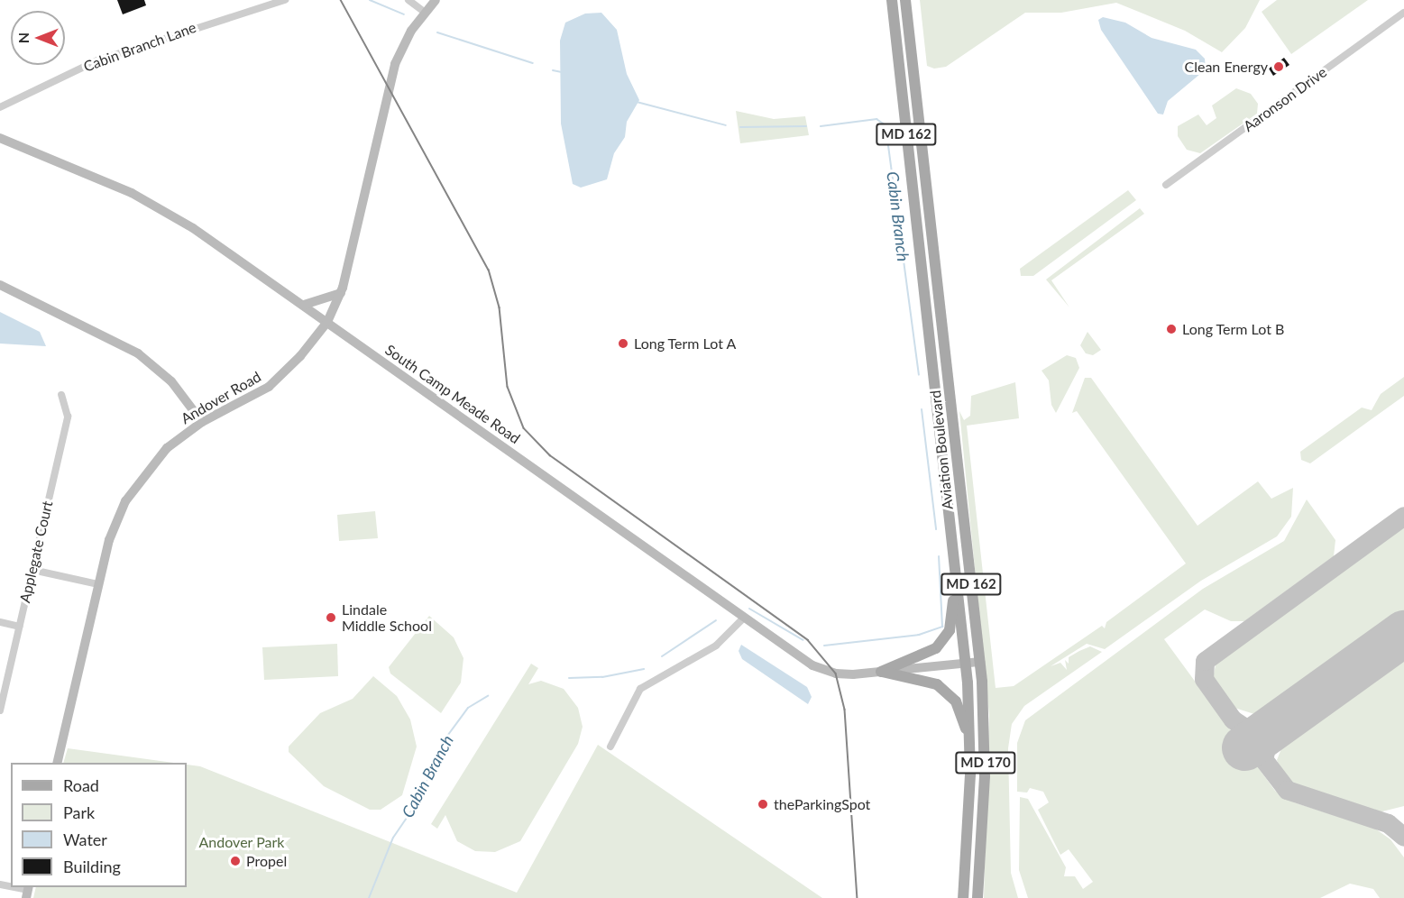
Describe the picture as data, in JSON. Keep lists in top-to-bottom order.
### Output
{
  "streets": {
    "main road": [
      "MD 162",
      "South Camp Meade Road",
      "Andover Road",
      "Aviation Boulevard",
      "MD 170"
    ],
    "street": ["Cabin Branch Lane", "Aaronson Drive", "Applegate Court"]
  },
  "crossings": [
    ["South Camp Meade Road", "Andover Road"],
    ["South Camp Meade Road", "MD 170"],
    ["Aviation Boulevard", "MD 170"]
  ],
  "water": ["Cabin Branch"],
  "parks": ["Andover Park"],
  "places": [
    "Clean Energy",
    "Long Term Lot B",
    "Long Term Lot A",
    "Lindale Middle School",
    "theParkingSpot",
    "Propel"
  ],
  "legend": [
    "Road",
    "Park",
    "Water",
    "Building"
  ],
  "north": "left"
}
